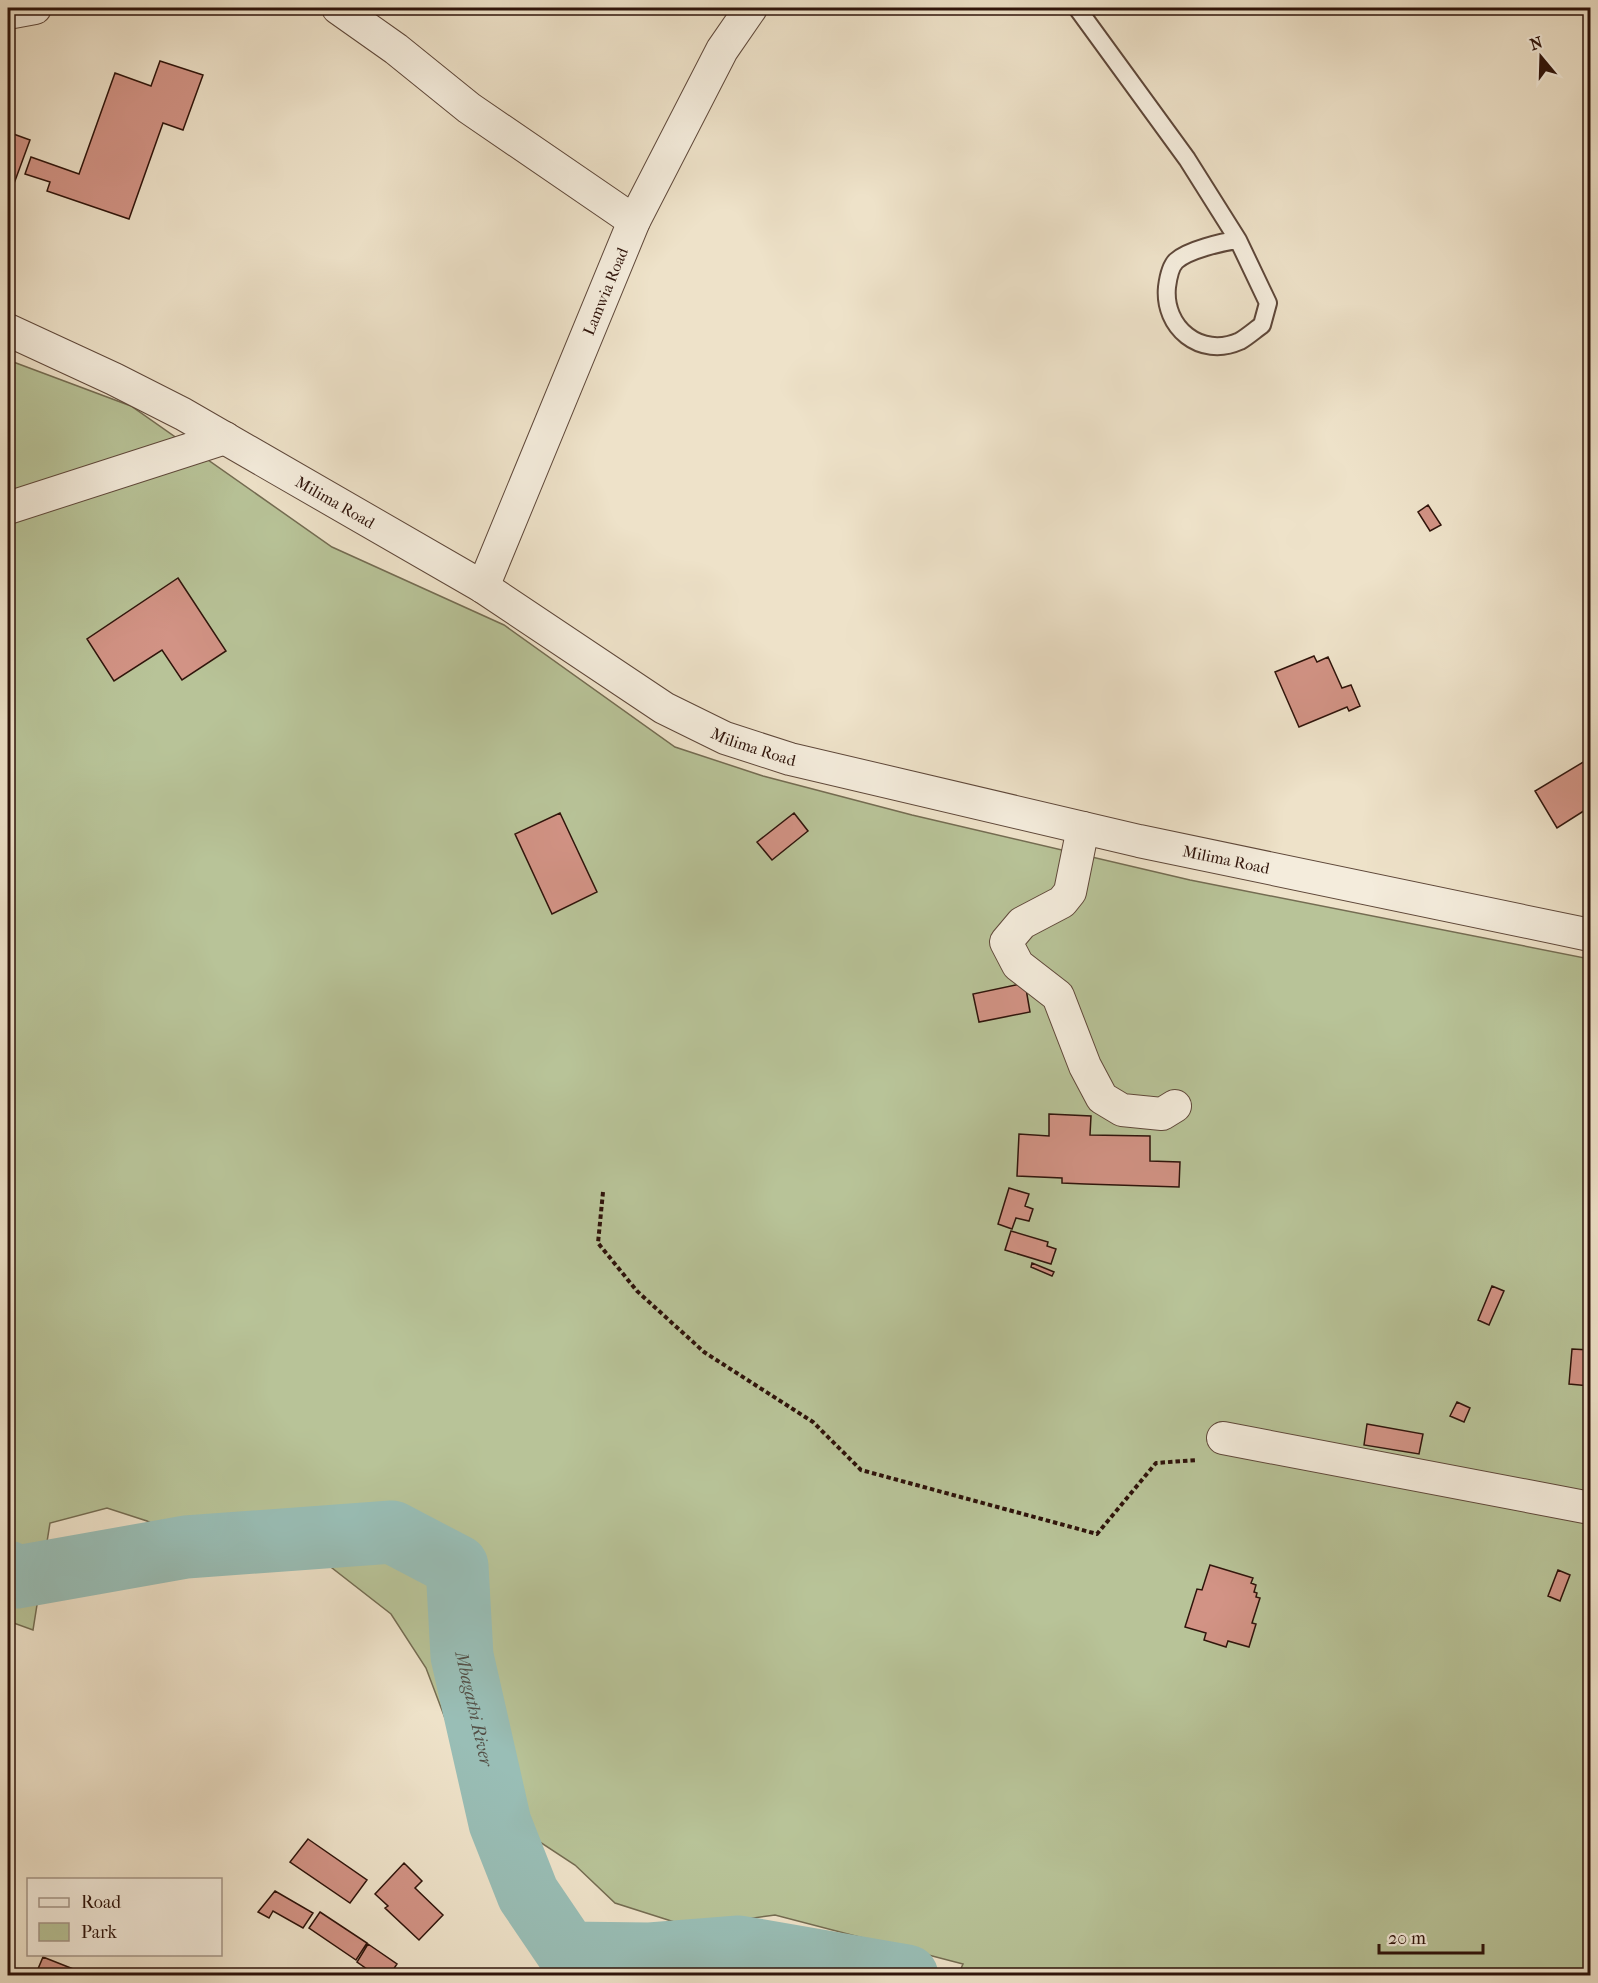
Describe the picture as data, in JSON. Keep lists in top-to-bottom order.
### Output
{
  "streets": {
    "street": ["Lamwia Road", "Milima Road"]
  },
  "crossings": [
    ["Lamwia Road", "Milima Road"]
  ],
  "water": ["Mbagathi River"],
  "legend": ["Road", "Park"],
  "scale_bar": "20 m",
  "north": "top"
}
